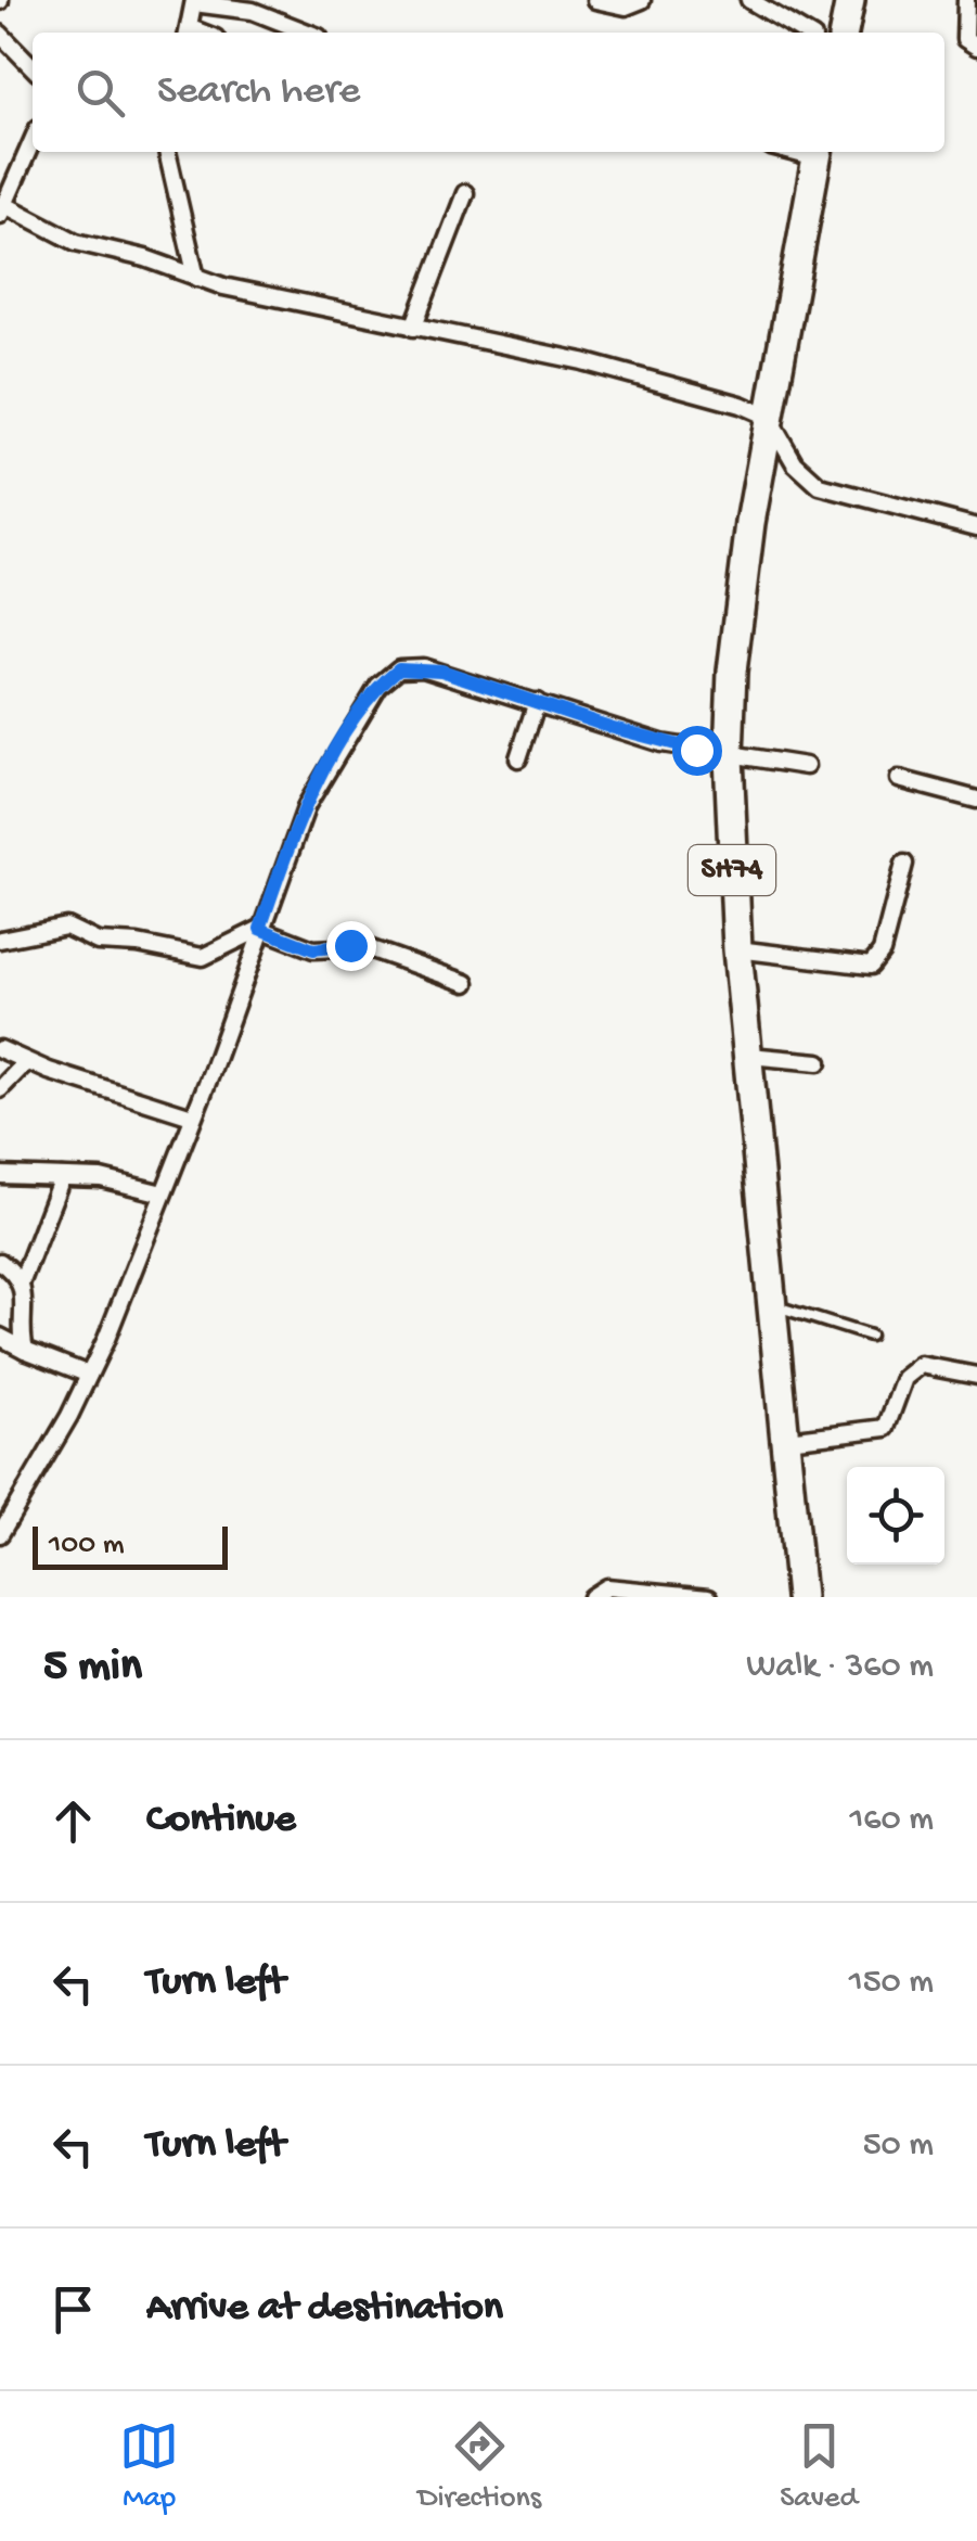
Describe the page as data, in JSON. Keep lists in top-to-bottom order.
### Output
{
  "streets": {
    "highway": ["SH74"]
  },
  "scale_bar": "100 m",
  "page": {
    "search": "Search here",
    "scale": "100 m",
    "heading": ["5 min", "Walk · 360 m"],
    "list": [
      ["Continue", "160 m"],
      ["Turn left", "150 m"],
      ["Turn left", "50 m"],
      "Arrive at destination"
    ],
    "nav": ["Map", "Directions", "Saved"]
  }
}
